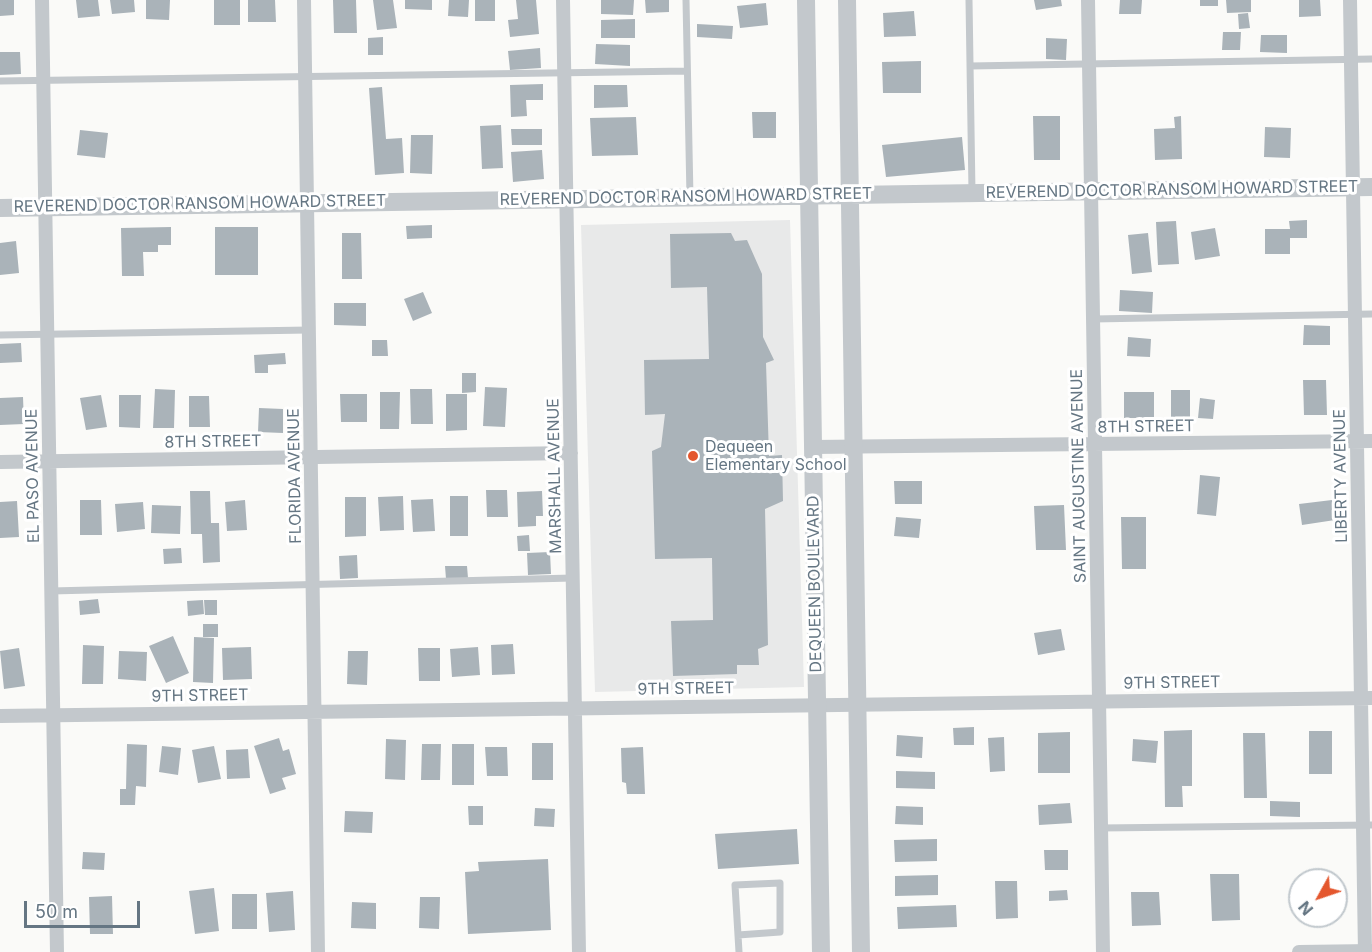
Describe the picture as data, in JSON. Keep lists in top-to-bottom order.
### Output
{
  "streets": {
    "street": [
      "REVEREND DOCTOR RANSOM HOWARD STREET",
      "8TH STREET",
      "EL PASO AVENUE",
      "FLORIDA AVENUE",
      "MARSHALL AVENUE",
      "SAINT AUGUSTINE AVENUE",
      "LIBERTY AVENUE",
      "DEQUEEN BOULEVARD",
      "9TH STREET"
    ]
  },
  "crossings": [
    ["REVEREND DOCTOR RANSOM HOWARD STREET", "EL PASO AVENUE"],
    ["REVEREND DOCTOR RANSOM HOWARD STREET", "FLORIDA AVENUE"],
    ["REVEREND DOCTOR RANSOM HOWARD STREET", "MARSHALL AVENUE"],
    ["REVEREND DOCTOR RANSOM HOWARD STREET", "SAINT AUGUSTINE AVENUE"],
    ["REVEREND DOCTOR RANSOM HOWARD STREET", "LIBERTY AVENUE"],
    ["REVEREND DOCTOR RANSOM HOWARD STREET", "DEQUEEN BOULEVARD"],
    ["8TH STREET", "EL PASO AVENUE"],
    ["8TH STREET", "FLORIDA AVENUE"],
    ["8TH STREET", "MARSHALL AVENUE"],
    ["8TH STREET", "SAINT AUGUSTINE AVENUE"],
    ["8TH STREET", "LIBERTY AVENUE"],
    ["8TH STREET", "DEQUEEN BOULEVARD"],
    ["EL PASO AVENUE", "9TH STREET"],
    ["FLORIDA AVENUE", "9TH STREET"],
    ["MARSHALL AVENUE", "9TH STREET"],
    ["SAINT AUGUSTINE AVENUE", "9TH STREET"],
    ["LIBERTY AVENUE", "9TH STREET"],
    ["DEQUEEN BOULEVARD", "9TH STREET"]
  ],
  "places": ["Dequeen Elementary School"],
  "scale_bar": "50 m",
  "north": "bottom left"
}
